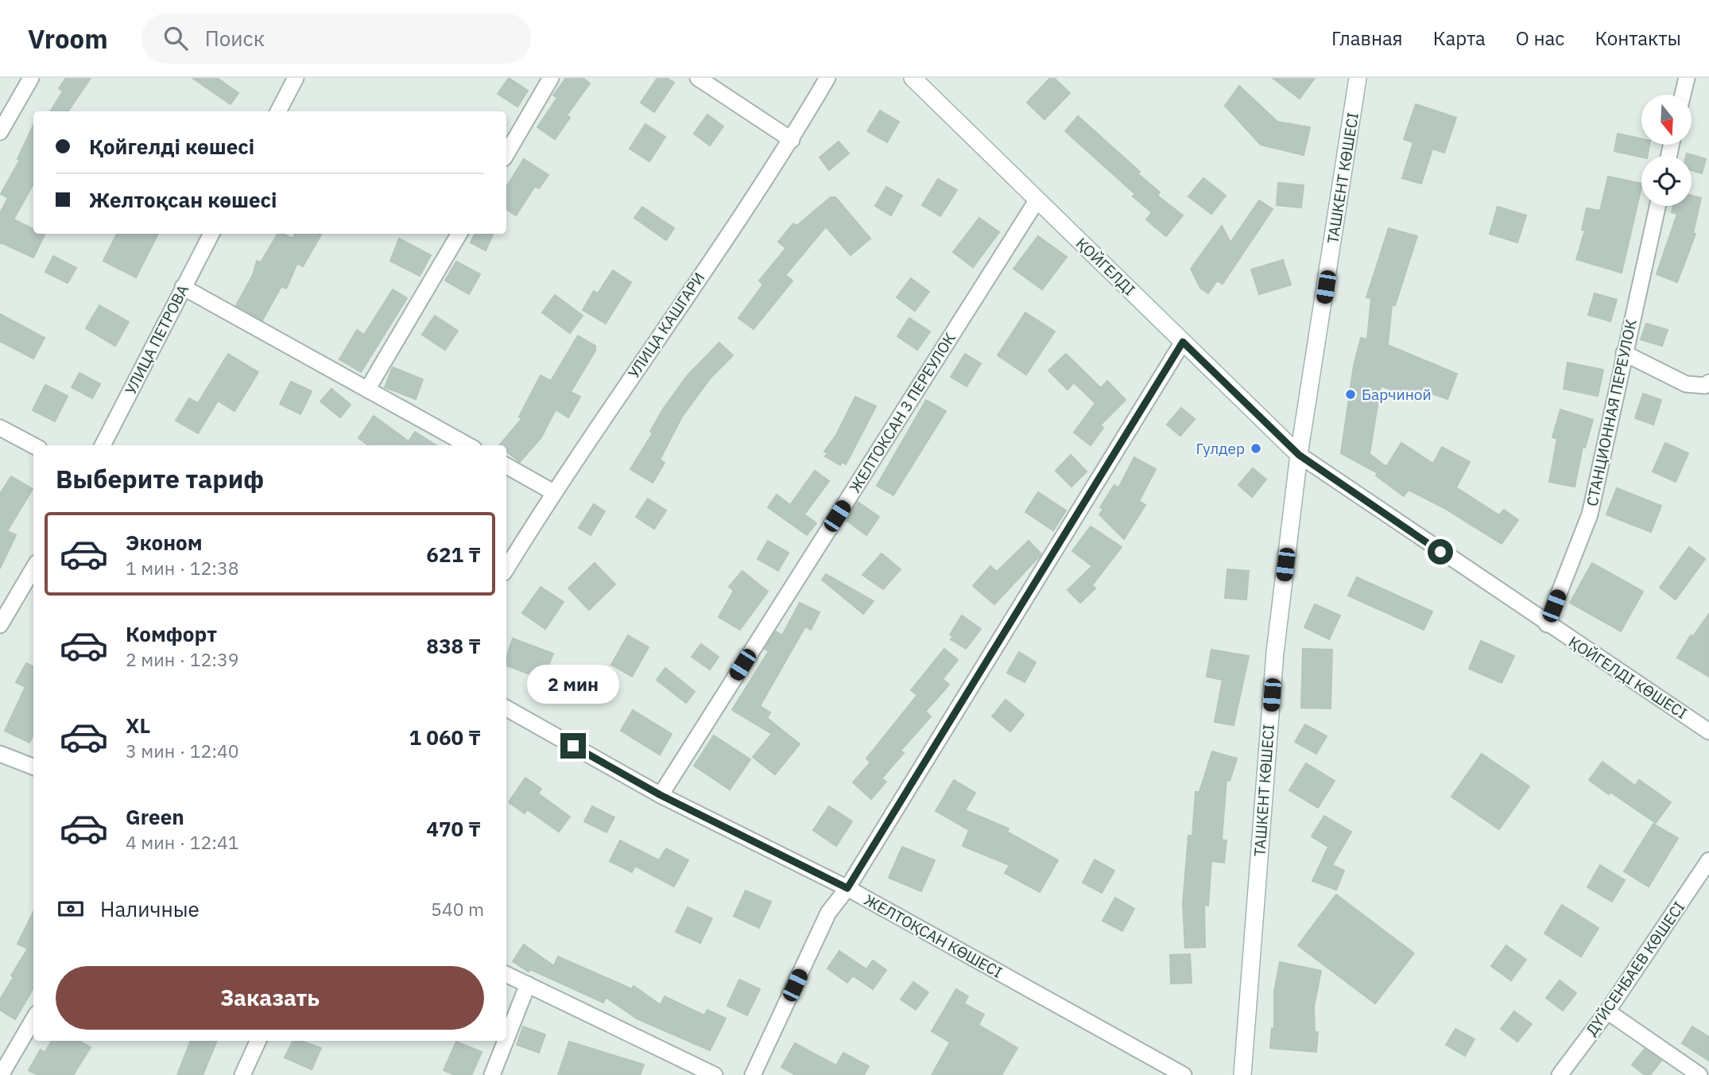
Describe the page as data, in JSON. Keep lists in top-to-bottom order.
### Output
{
  "streets": {
    "main road": ["ТАШКЕНТ КӨШЕСІ", "ҚОЙГЕЛДІ"],
    "street": [
      "УЛИЦА КАШГАРИ",
      "УЛИЦА ПЕТРОВА",
      "ЖЕЛТОКСАН 3 ПЕРЕУЛОК",
      "СТАНЦИОННАЯ ПЕРЕУЛОК",
      "ҚОЙГЕЛДІ КӨШЕСІ",
      "ЖЕЛТОҚСАН КӨШЕСІ",
      "ДҮЙСЕНБАЕВ КӨШЕСІ"
    ]
  },
  "crossings": [
    ["ТАШКЕНТ КӨШЕСІ", "ҚОЙГЕЛДІ"],
    ["ТАШКЕНТ КӨШЕСІ", "ҚОЙГЕЛДІ КӨШЕСІ"],
    ["ҚОЙГЕЛДІ", "ЖЕЛТОКСАН 3 ПЕРЕУЛОК"],
    ["ҚОЙГЕЛДІ", "ҚОЙГЕЛДІ КӨШЕСІ"],
    ["ЖЕЛТОКСАН 3 ПЕРЕУЛОК", "ЖЕЛТОҚСАН КӨШЕСІ"],
    ["СТАНЦИОННАЯ ПЕРЕУЛОК", "ҚОЙГЕЛДІ КӨШЕСІ"]
  ],
  "places": ["Барчиной", "Гулдер"],
  "north": "bottom",
  "page": {
    "header": "Vroom",
    "search": "Поиск",
    "nav": [
      "Главная",
      "Карта",
      "О нас",
      "Контакты"
    ],
    "banner": ["Қойгелді көшесі", "Желтоқсан көшесі"],
    "heading": "Выберите тариф",
    "list": [
      {
        "name": "Эконом",
        "note": "1 мин · 12:38",
        "value": "621 ₸"
      },
      {
        "name": "Комфорт",
        "note": "2 мин · 12:39",
        "value": "838 ₸"
      },
      {
        "name": "XL",
        "note": "3 мин · 12:40",
        "value": "1 060 ₸"
      },
      {
        "name": "Green",
        "note": "4 мин · 12:41",
        "value": "470 ₸"
      }
    ],
    "bubble": "2 мин",
    "pay": ["Наличные", "540 m"],
    "buttons": "Заказать"
  }
}
